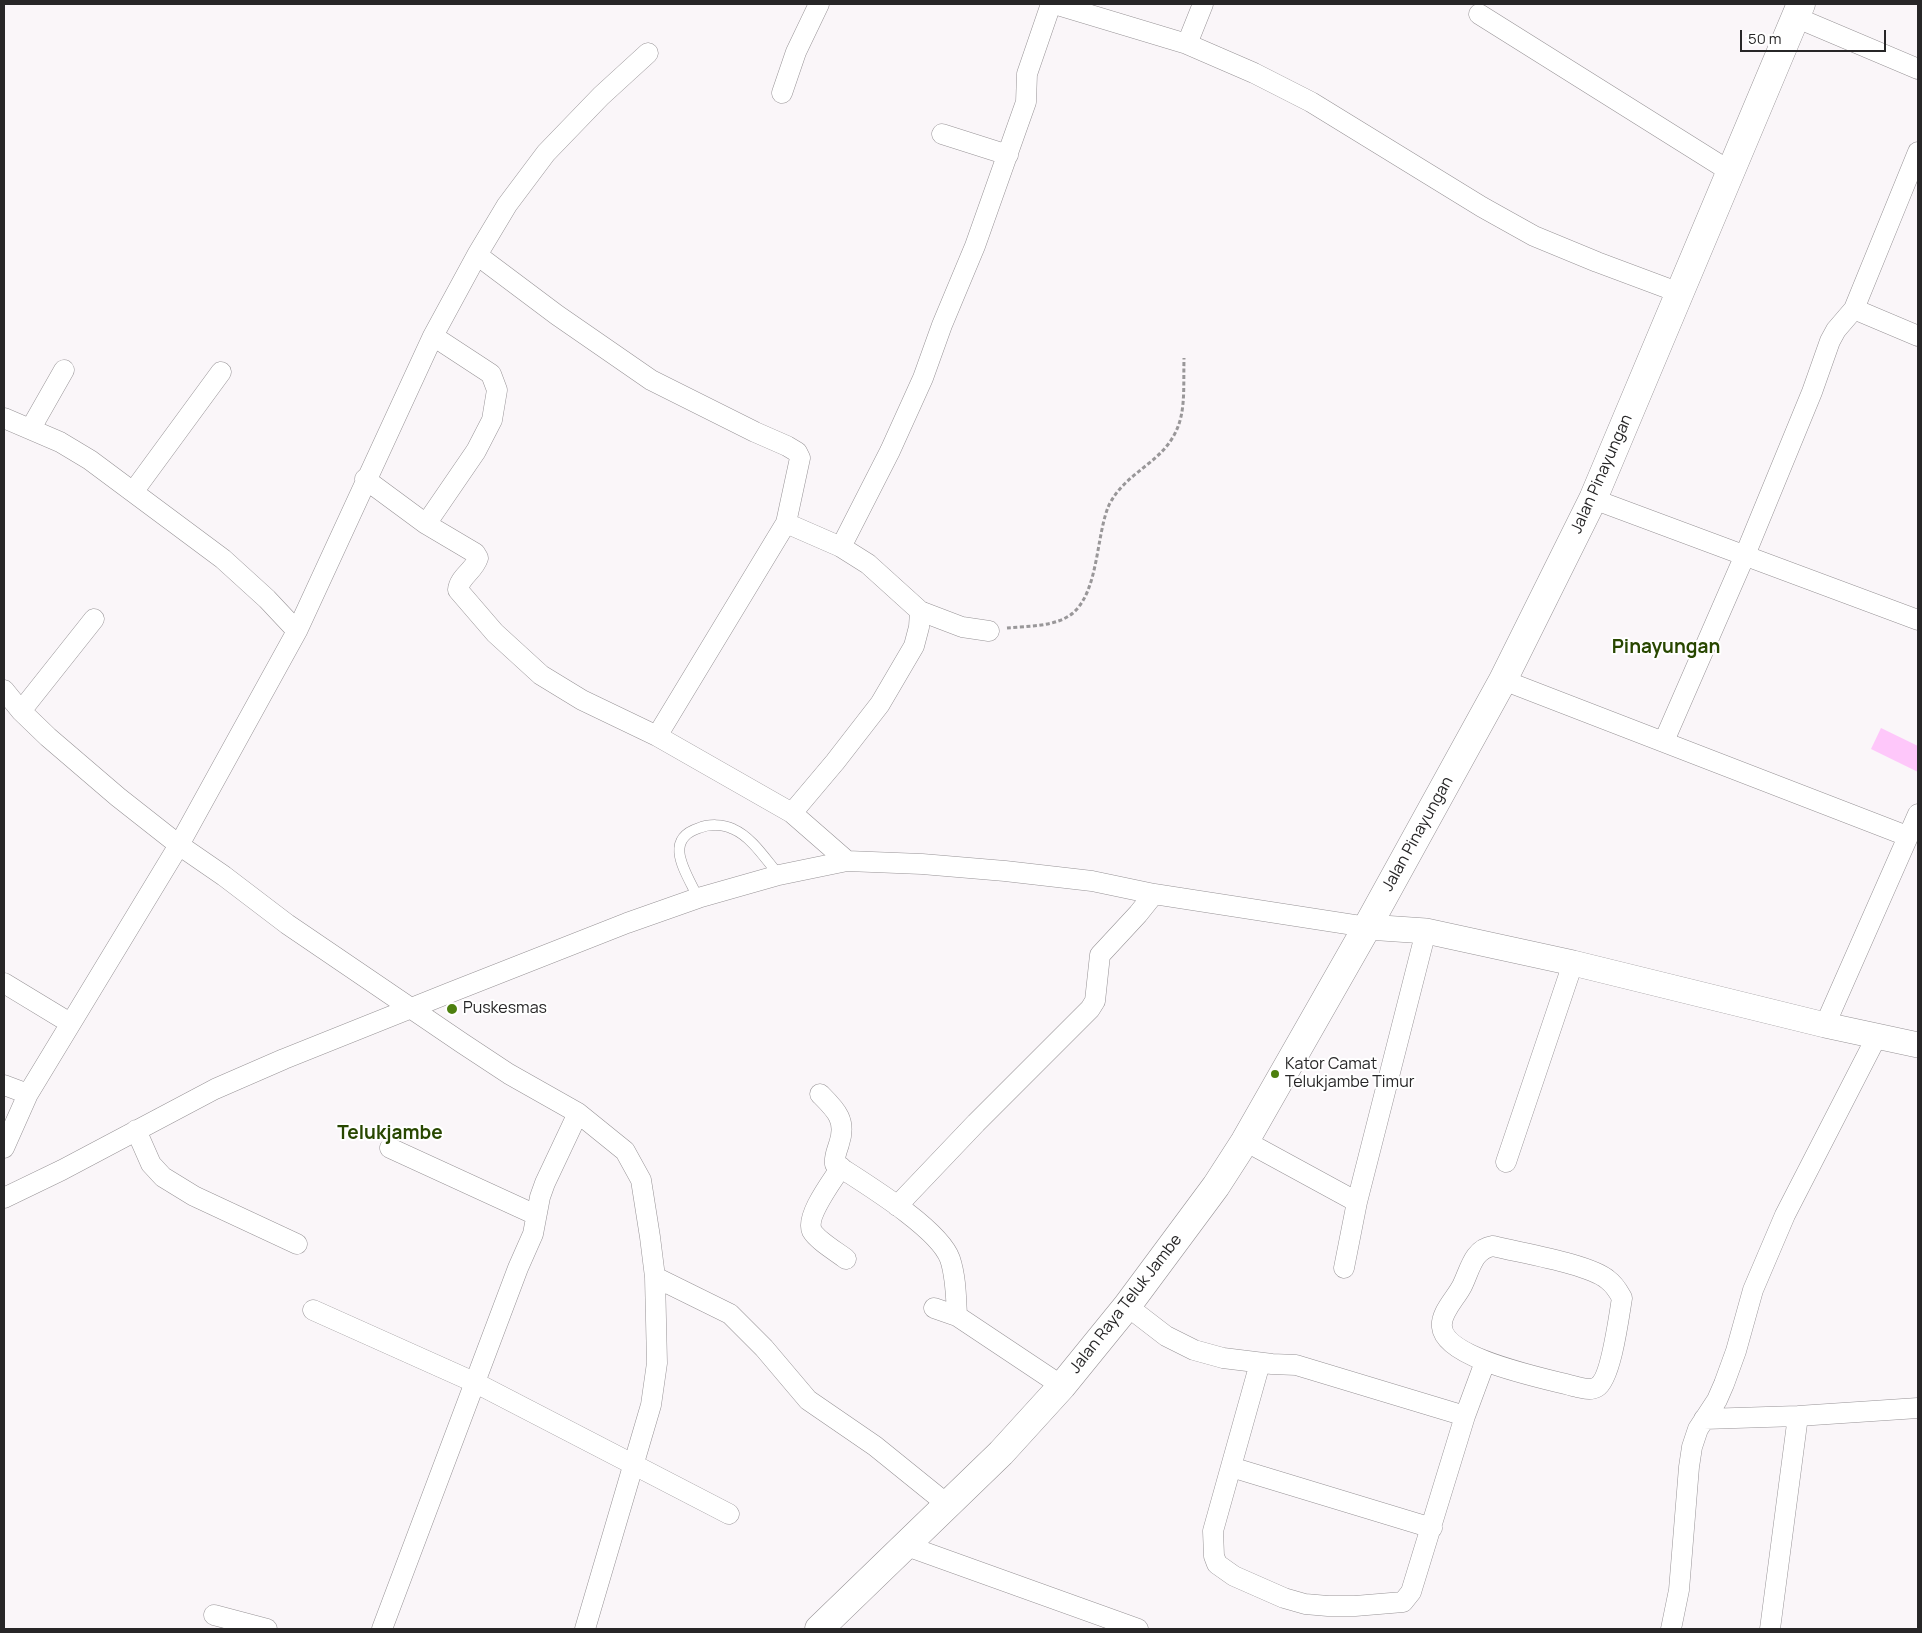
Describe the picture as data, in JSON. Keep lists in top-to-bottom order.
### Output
{
  "streets": {
    "main road": ["Jalan Pinayungan", "Jalan Raya Teluk Jambe"]
  },
  "crossings": [
    ["Jalan Pinayungan", "Jalan Raya Teluk Jambe"]
  ],
  "districts": ["Pinayungan", "Telukjambe"],
  "places": ["Puskesmas", "Kator Camat Telukjambe Timur"],
  "scale_bar": "50 m"
}
